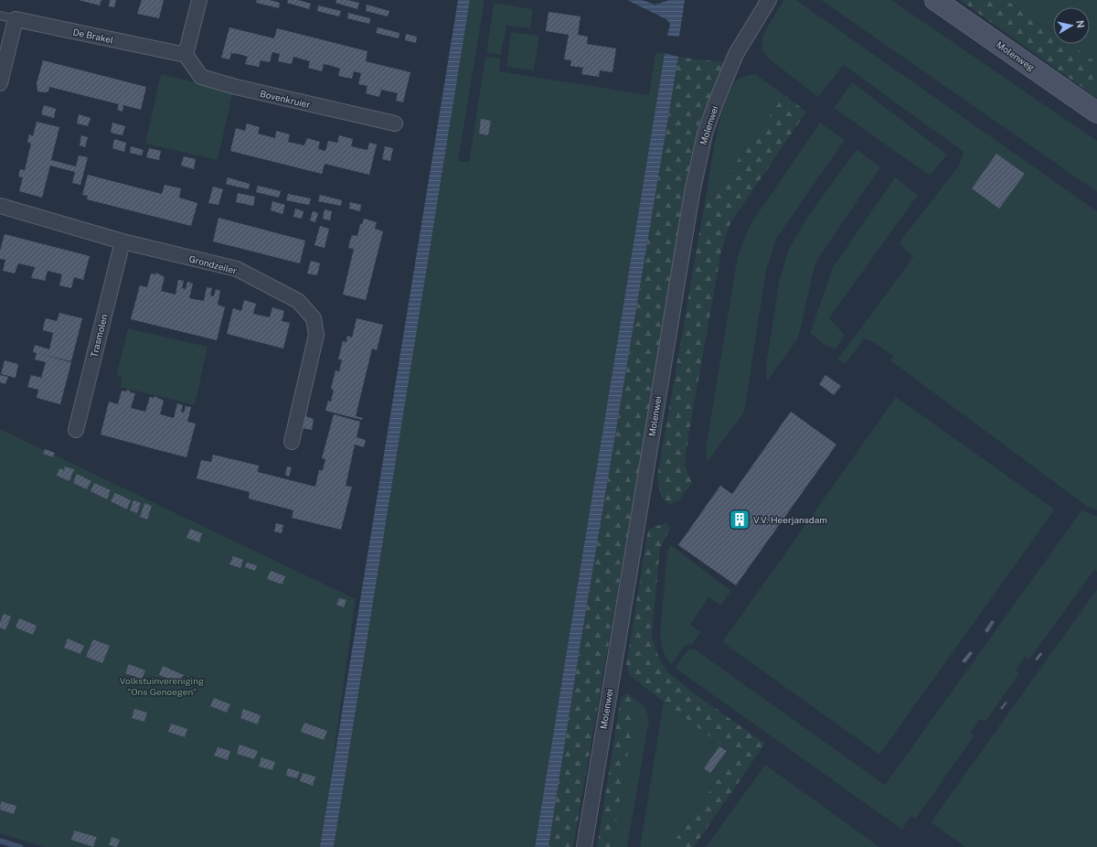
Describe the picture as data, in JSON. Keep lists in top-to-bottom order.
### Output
{
  "streets": {
    "main road": ["Molenweg"],
    "street": [
      "De Brakel",
      "Bovenkruier",
      "Molenwei",
      "Grondzeiler",
      "Trasmolen"
    ]
  },
  "crossings": [
    ["De Brakel", "Bovenkruier"],
    ["Grondzeiler", "Trasmolen"]
  ],
  "parks": ["Volkstuinvereniging \"Ons Genoegen\""],
  "places": {
    "building": ["V.V. Heerjansdam"]
  },
  "north": "right"
}
